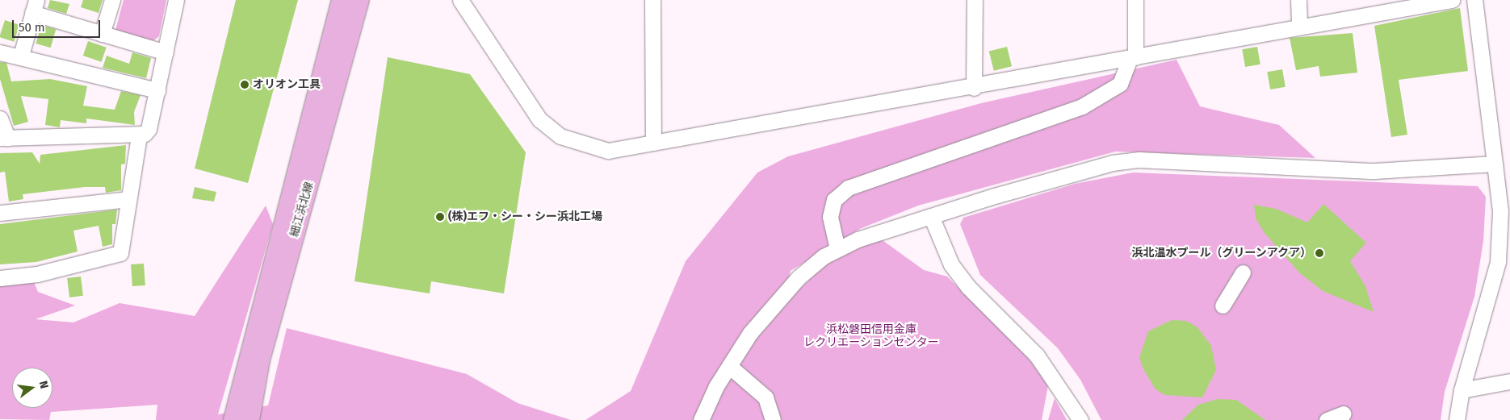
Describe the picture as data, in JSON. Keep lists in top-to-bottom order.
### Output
{
  "streets": {
    "main road": ["細江浜北線"]
  },
  "parks": ["浜松磐田信用金庫 レクリエーションセンター"],
  "places": ["オリオン工具", "(株)エフ・シー・シー浜北工場", "浜北温水プール（グリーンアクア）"],
  "scale_bar": "50 m",
  "north": "right"
}
